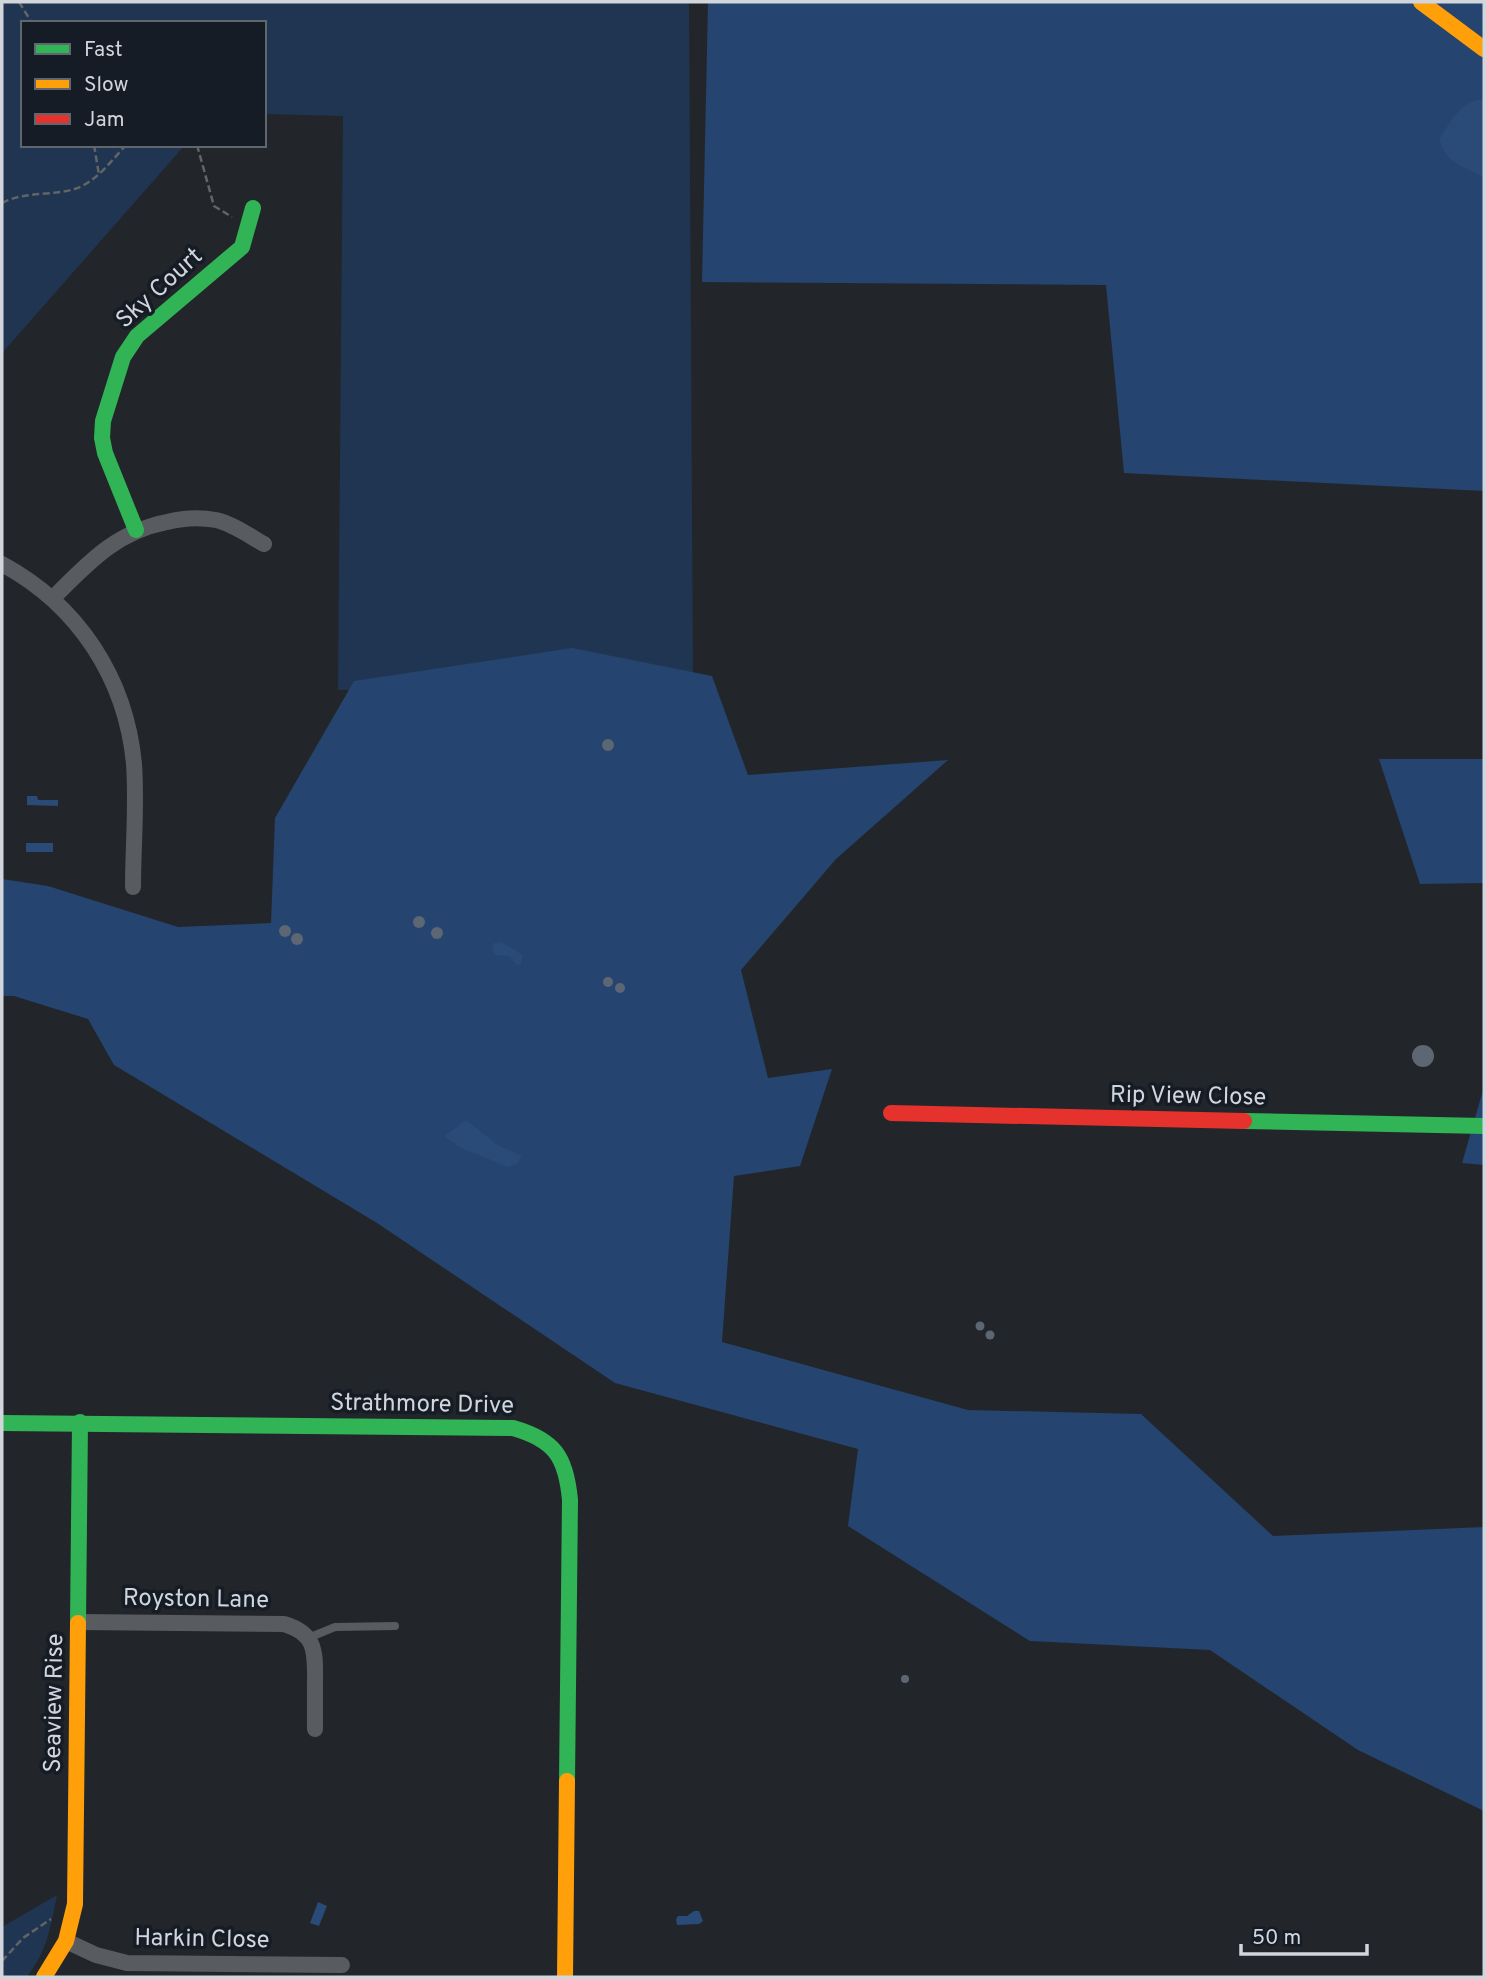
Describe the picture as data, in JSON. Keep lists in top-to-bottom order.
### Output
{
  "streets": {
    "street": [
      "Sky Court",
      "Rip View Close",
      "Strathmore Drive",
      "Royston Lane",
      "Seaview Rise",
      "Harkin Close"
    ]
  },
  "crossings": [
    ["Strathmore Drive", "Seaview Rise"],
    ["Royston Lane", "Seaview Rise"],
    ["Seaview Rise", "Harkin Close"]
  ],
  "legend": ["Fast", "Slow", "Jam"],
  "scale_bar": "50 m"
}
